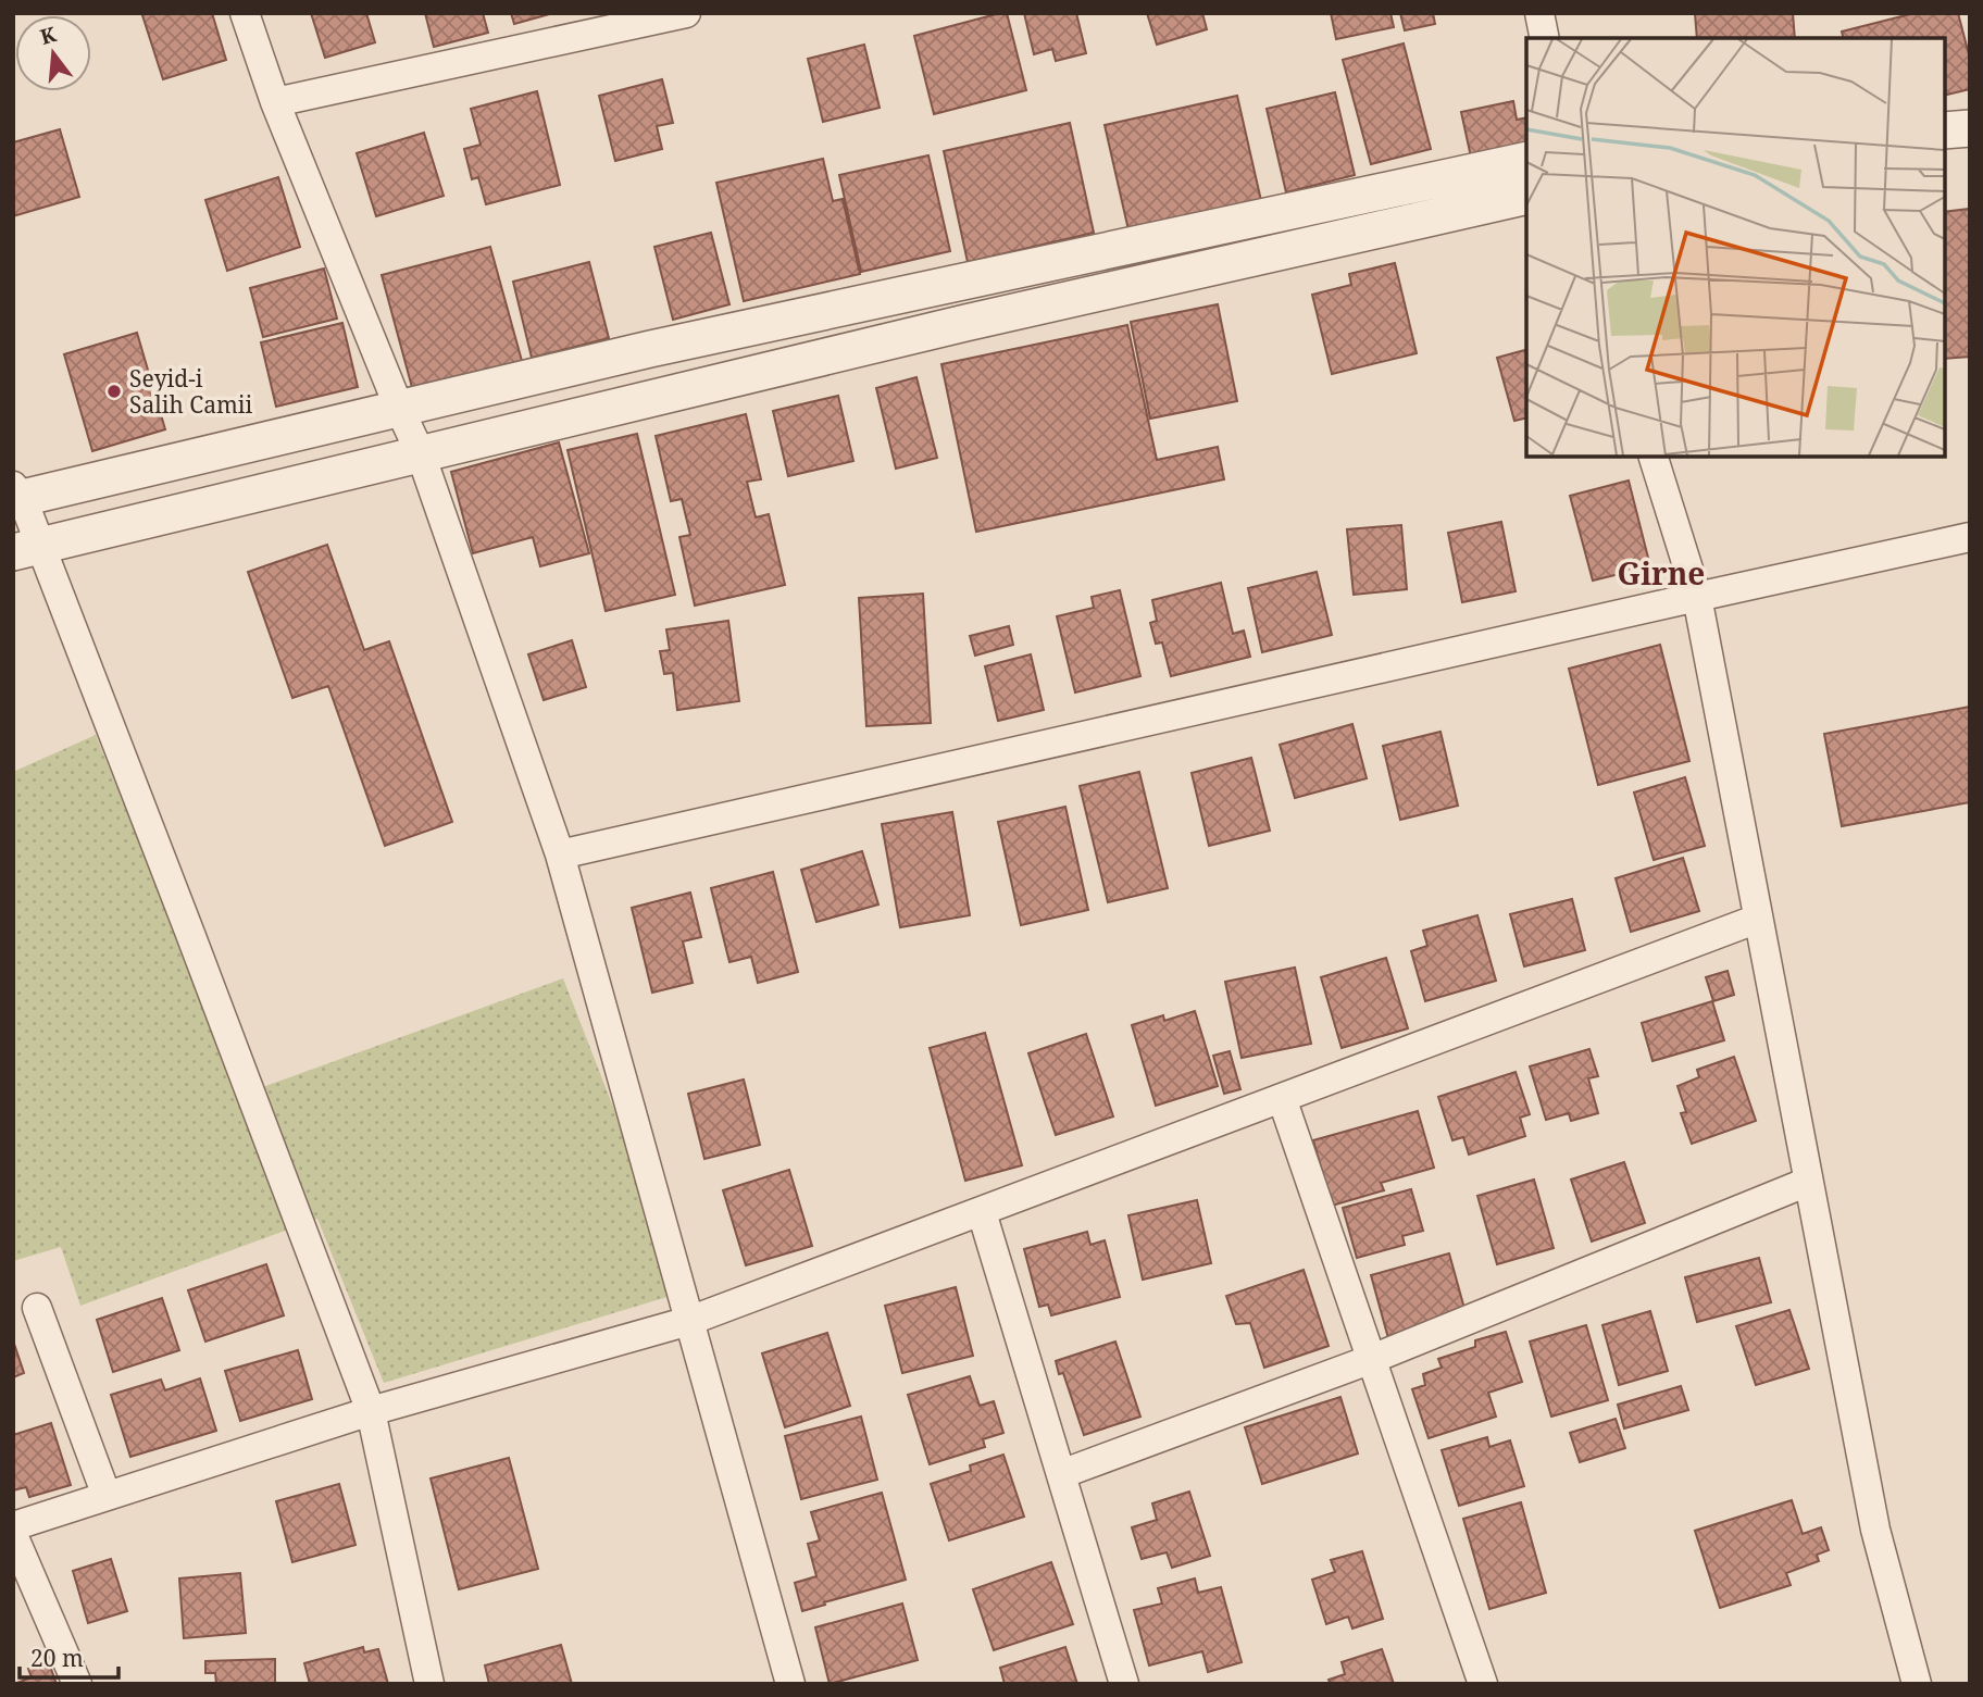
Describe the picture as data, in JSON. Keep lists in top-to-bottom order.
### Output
{
  "districts": ["Girne"],
  "places": ["Seyid-i Salih Camii"],
  "scale_bar": "20 m",
  "north": "top"
}
